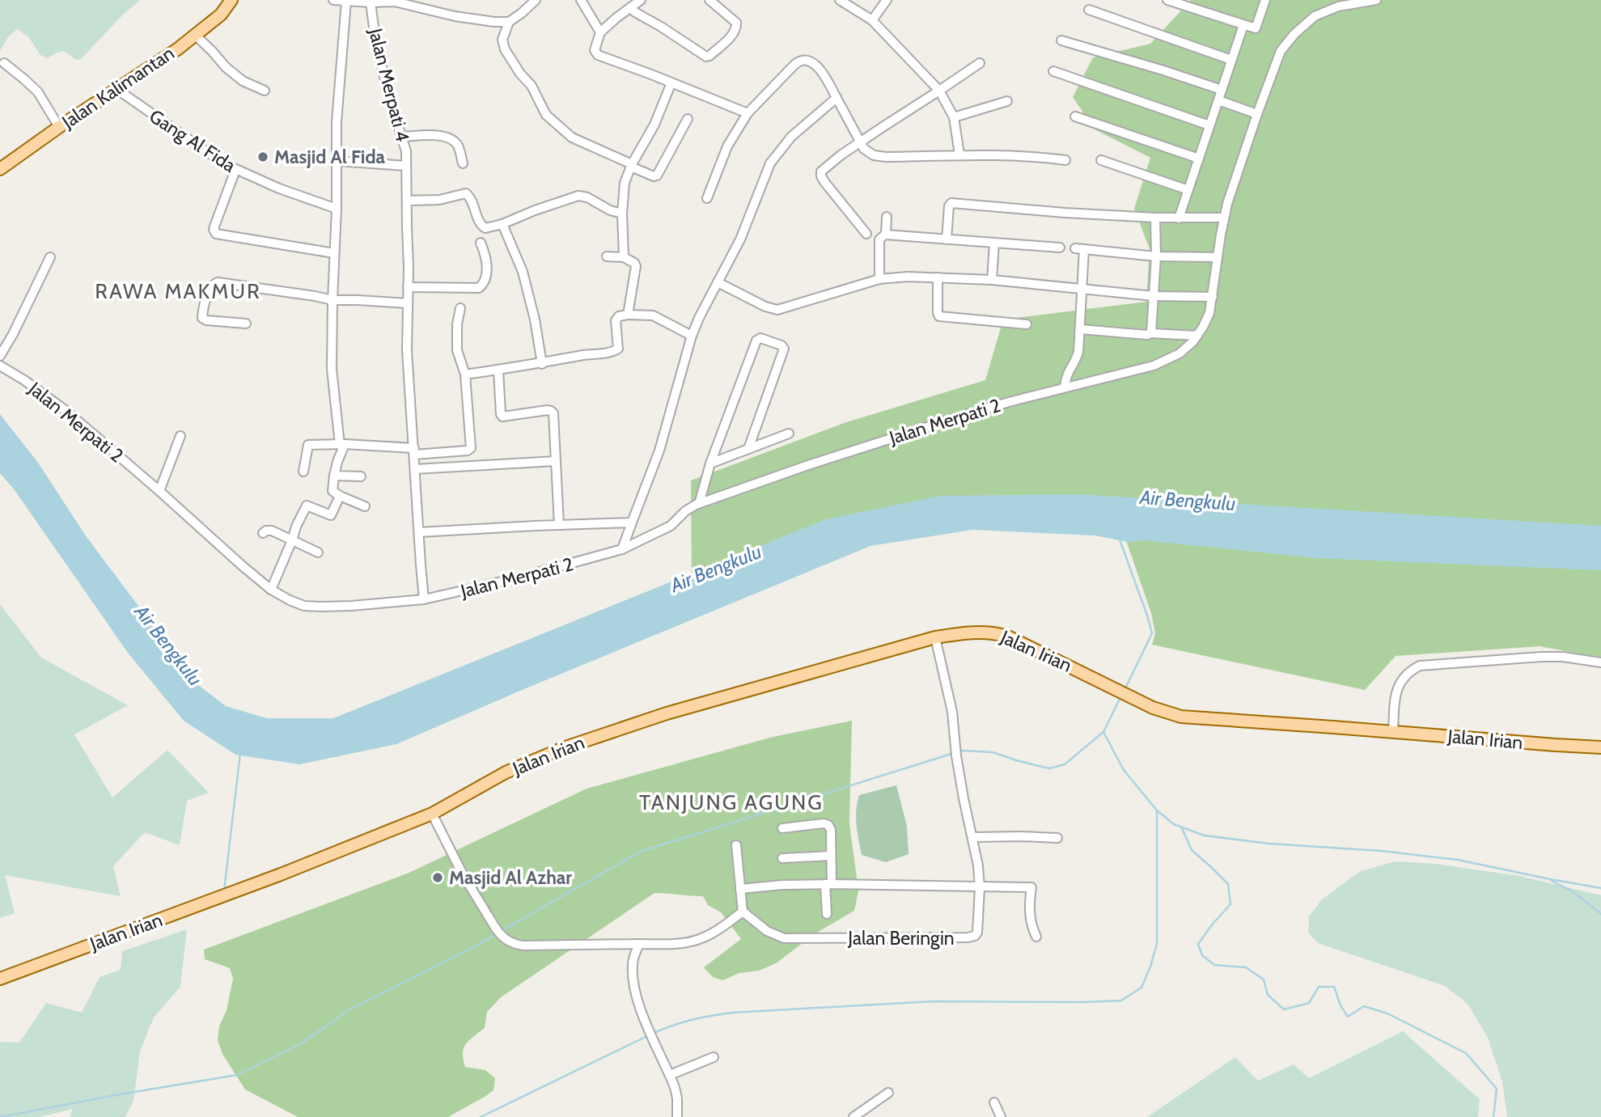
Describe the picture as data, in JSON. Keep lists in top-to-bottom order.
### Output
{
  "streets": {
    "main road": ["Jalan Kalimantan", "Jalan Irian"],
    "street": [
      "Jalan Merpati 4",
      "Gang Al Fida",
      "Jalan Merpati 2",
      "Jalan Beringin"
    ]
  },
  "crossings": [
    ["Jalan Kalimantan", "Gang Al Fida"],
    ["Jalan Irian", "Jalan Beringin"]
  ],
  "districts": ["RAWA MAKMUR", "TANJUNG AGUNG"],
  "water": ["Air Bengkulu"],
  "places": ["Masjid Al Fida", "Masjid Al Azhar"]
}
